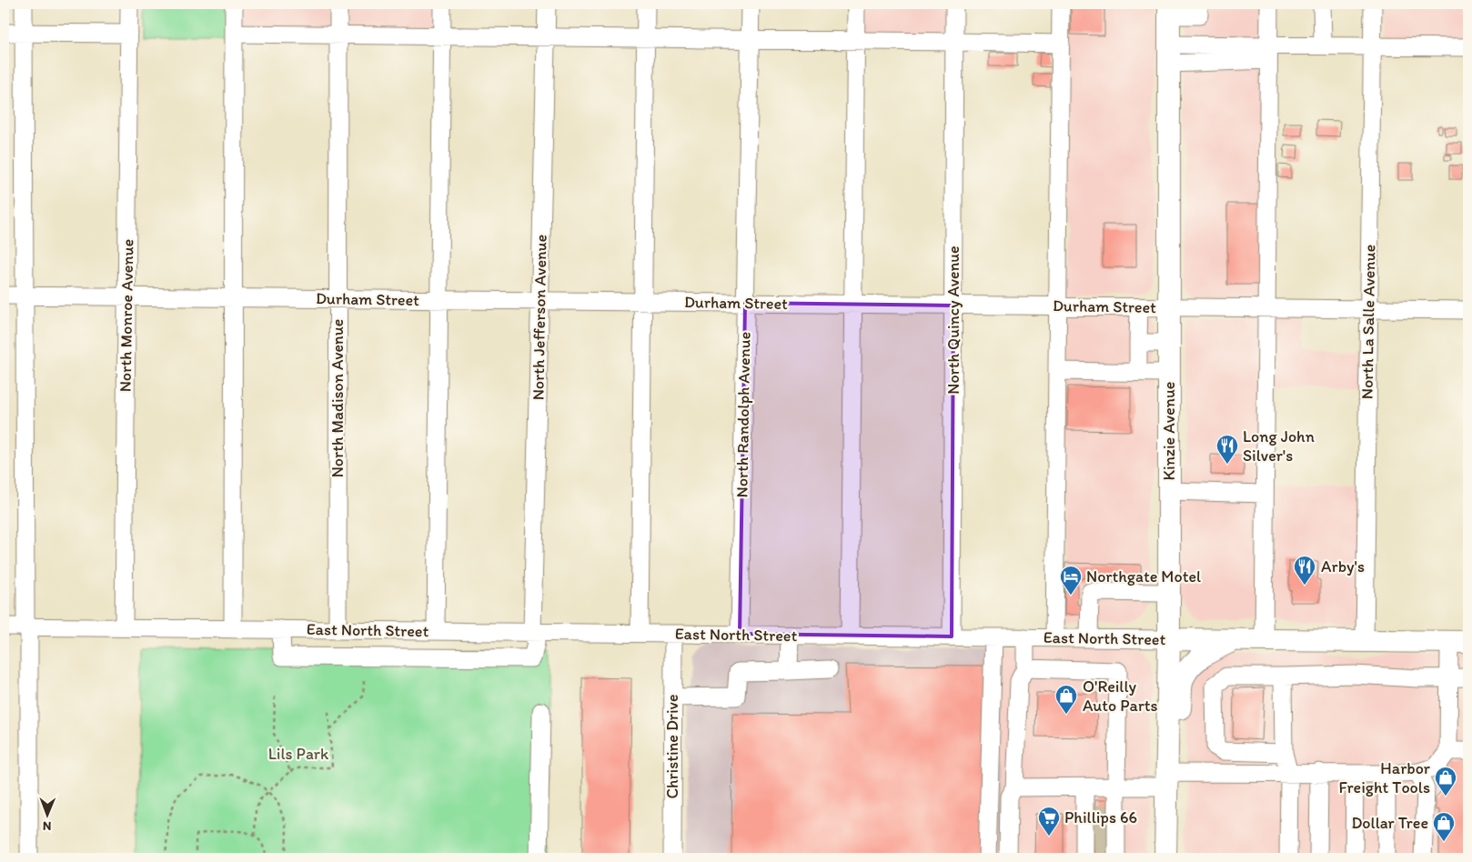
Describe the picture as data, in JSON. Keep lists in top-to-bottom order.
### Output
{
  "streets": {
    "main road": ["Kinzie Avenue", "East North Street"],
    "street": [
      "Durham Street",
      "North Monroe Avenue",
      "North Jefferson Avenue",
      "North Quincy Avenue",
      "North La Salle Avenue",
      "North Madison Avenue",
      "North Randolph Avenue",
      "Christine Drive"
    ]
  },
  "crossings": [
    ["Durham Street", "North Monroe Avenue"],
    ["Durham Street", "North Jefferson Avenue"],
    ["Durham Street", "North Quincy Avenue"],
    ["Durham Street", "North La Salle Avenue"],
    ["Durham Street", "North Madison Avenue"],
    ["Durham Street", "North Randolph Avenue"],
    ["Durham Street", "Kinzie Avenue"],
    ["North Monroe Avenue", "East North Street"],
    ["North Jefferson Avenue", "East North Street"],
    ["North Quincy Avenue", "East North Street"],
    ["North La Salle Avenue", "East North Street"],
    ["North Madison Avenue", "East North Street"],
    ["North Randolph Avenue", "East North Street"],
    ["Kinzie Avenue", "East North Street"],
    ["East North Street", "Christine Drive"]
  ],
  "parks": ["Lils Park"],
  "places": {
    "restaurant": ["Long John Silver's", "Arby's"],
    "hotel": ["Northgate Motel"],
    "shop": ["O'Reilly Auto Parts", "Harbor Freight Tools", "Dollar Tree"],
    "supermarket": ["Phillips 66"]
  },
  "north": "bottom"
}
